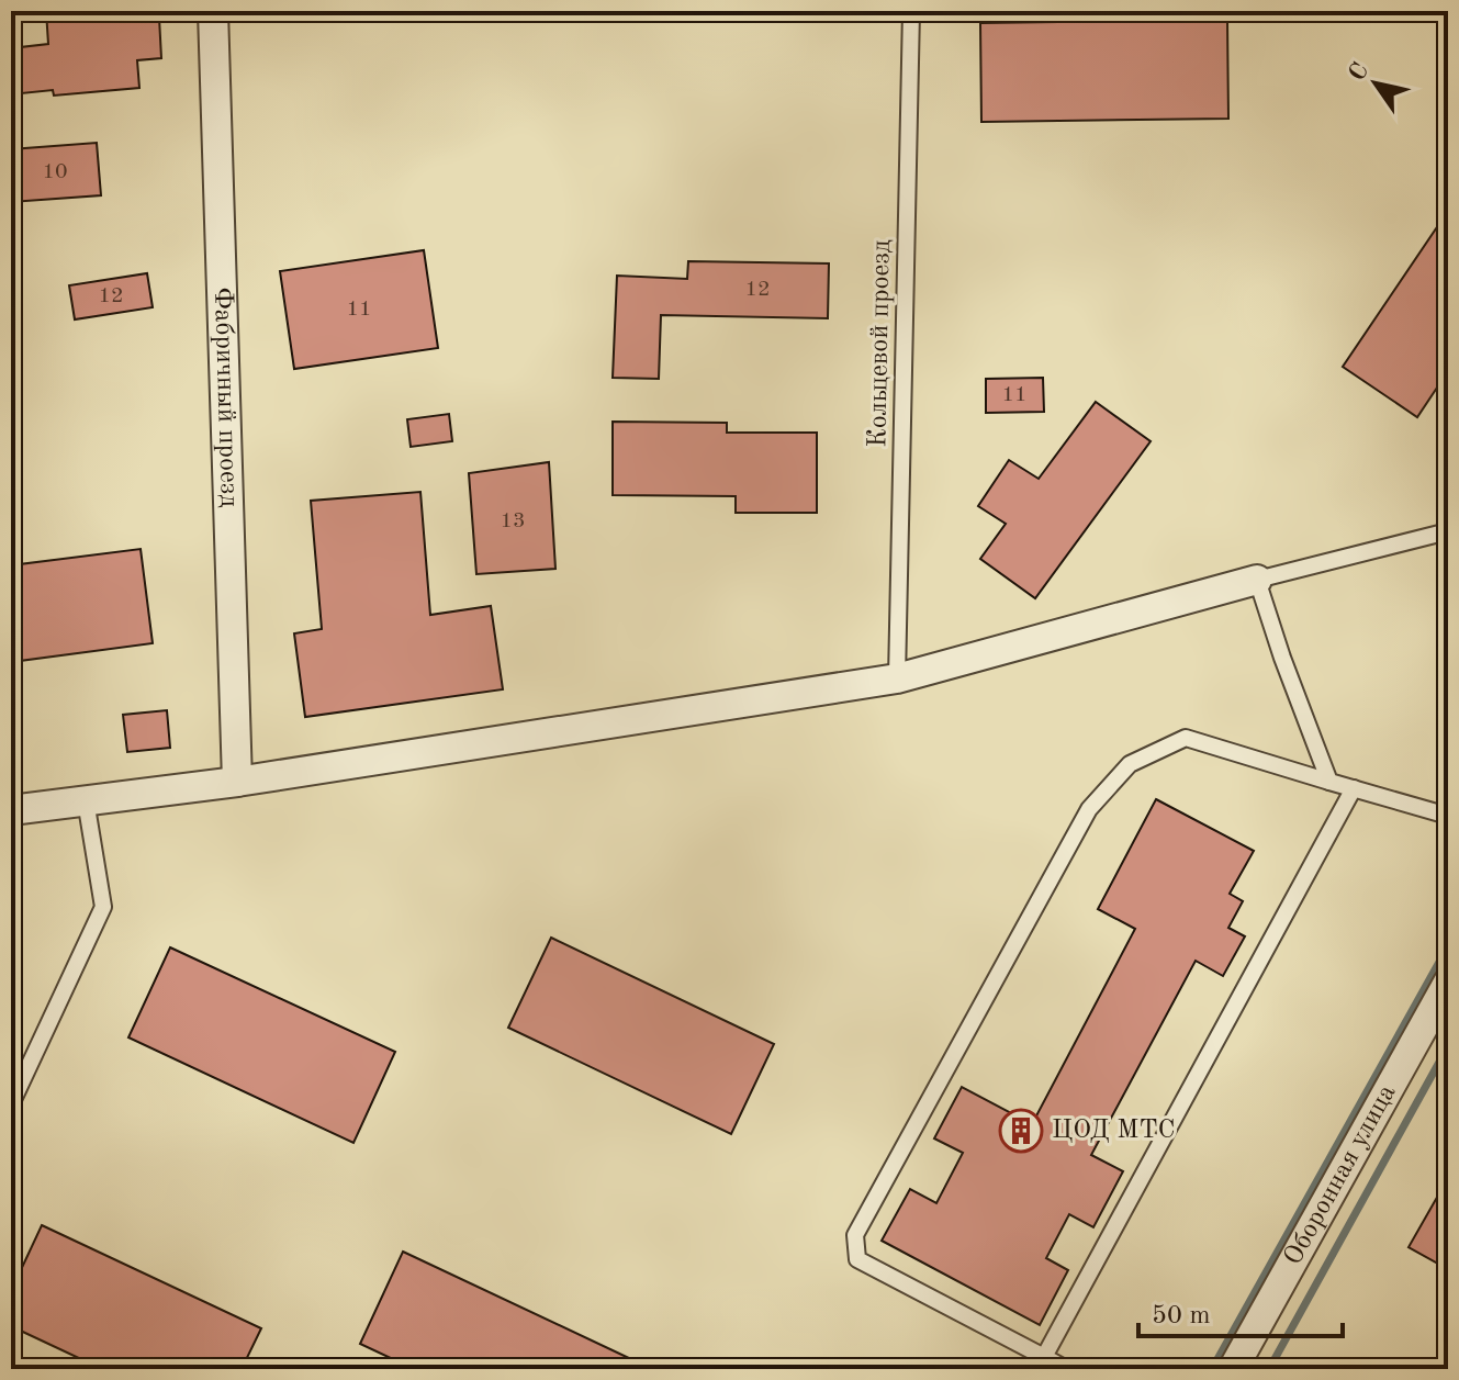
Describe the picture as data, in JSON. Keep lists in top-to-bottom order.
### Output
{
  "streets": {
    "street": ["Фабричный проезд", "Оборонная улица"],
    "lane": ["Кольцевой проезд"]
  },
  "places": {
    "building": ["ЦОД МТС"]
  },
  "house_numbers": [
    "10",
    "12",
    "12",
    "11",
    "11",
    "13"
  ],
  "scale_bar": "50 m",
  "north": "top left"
}
